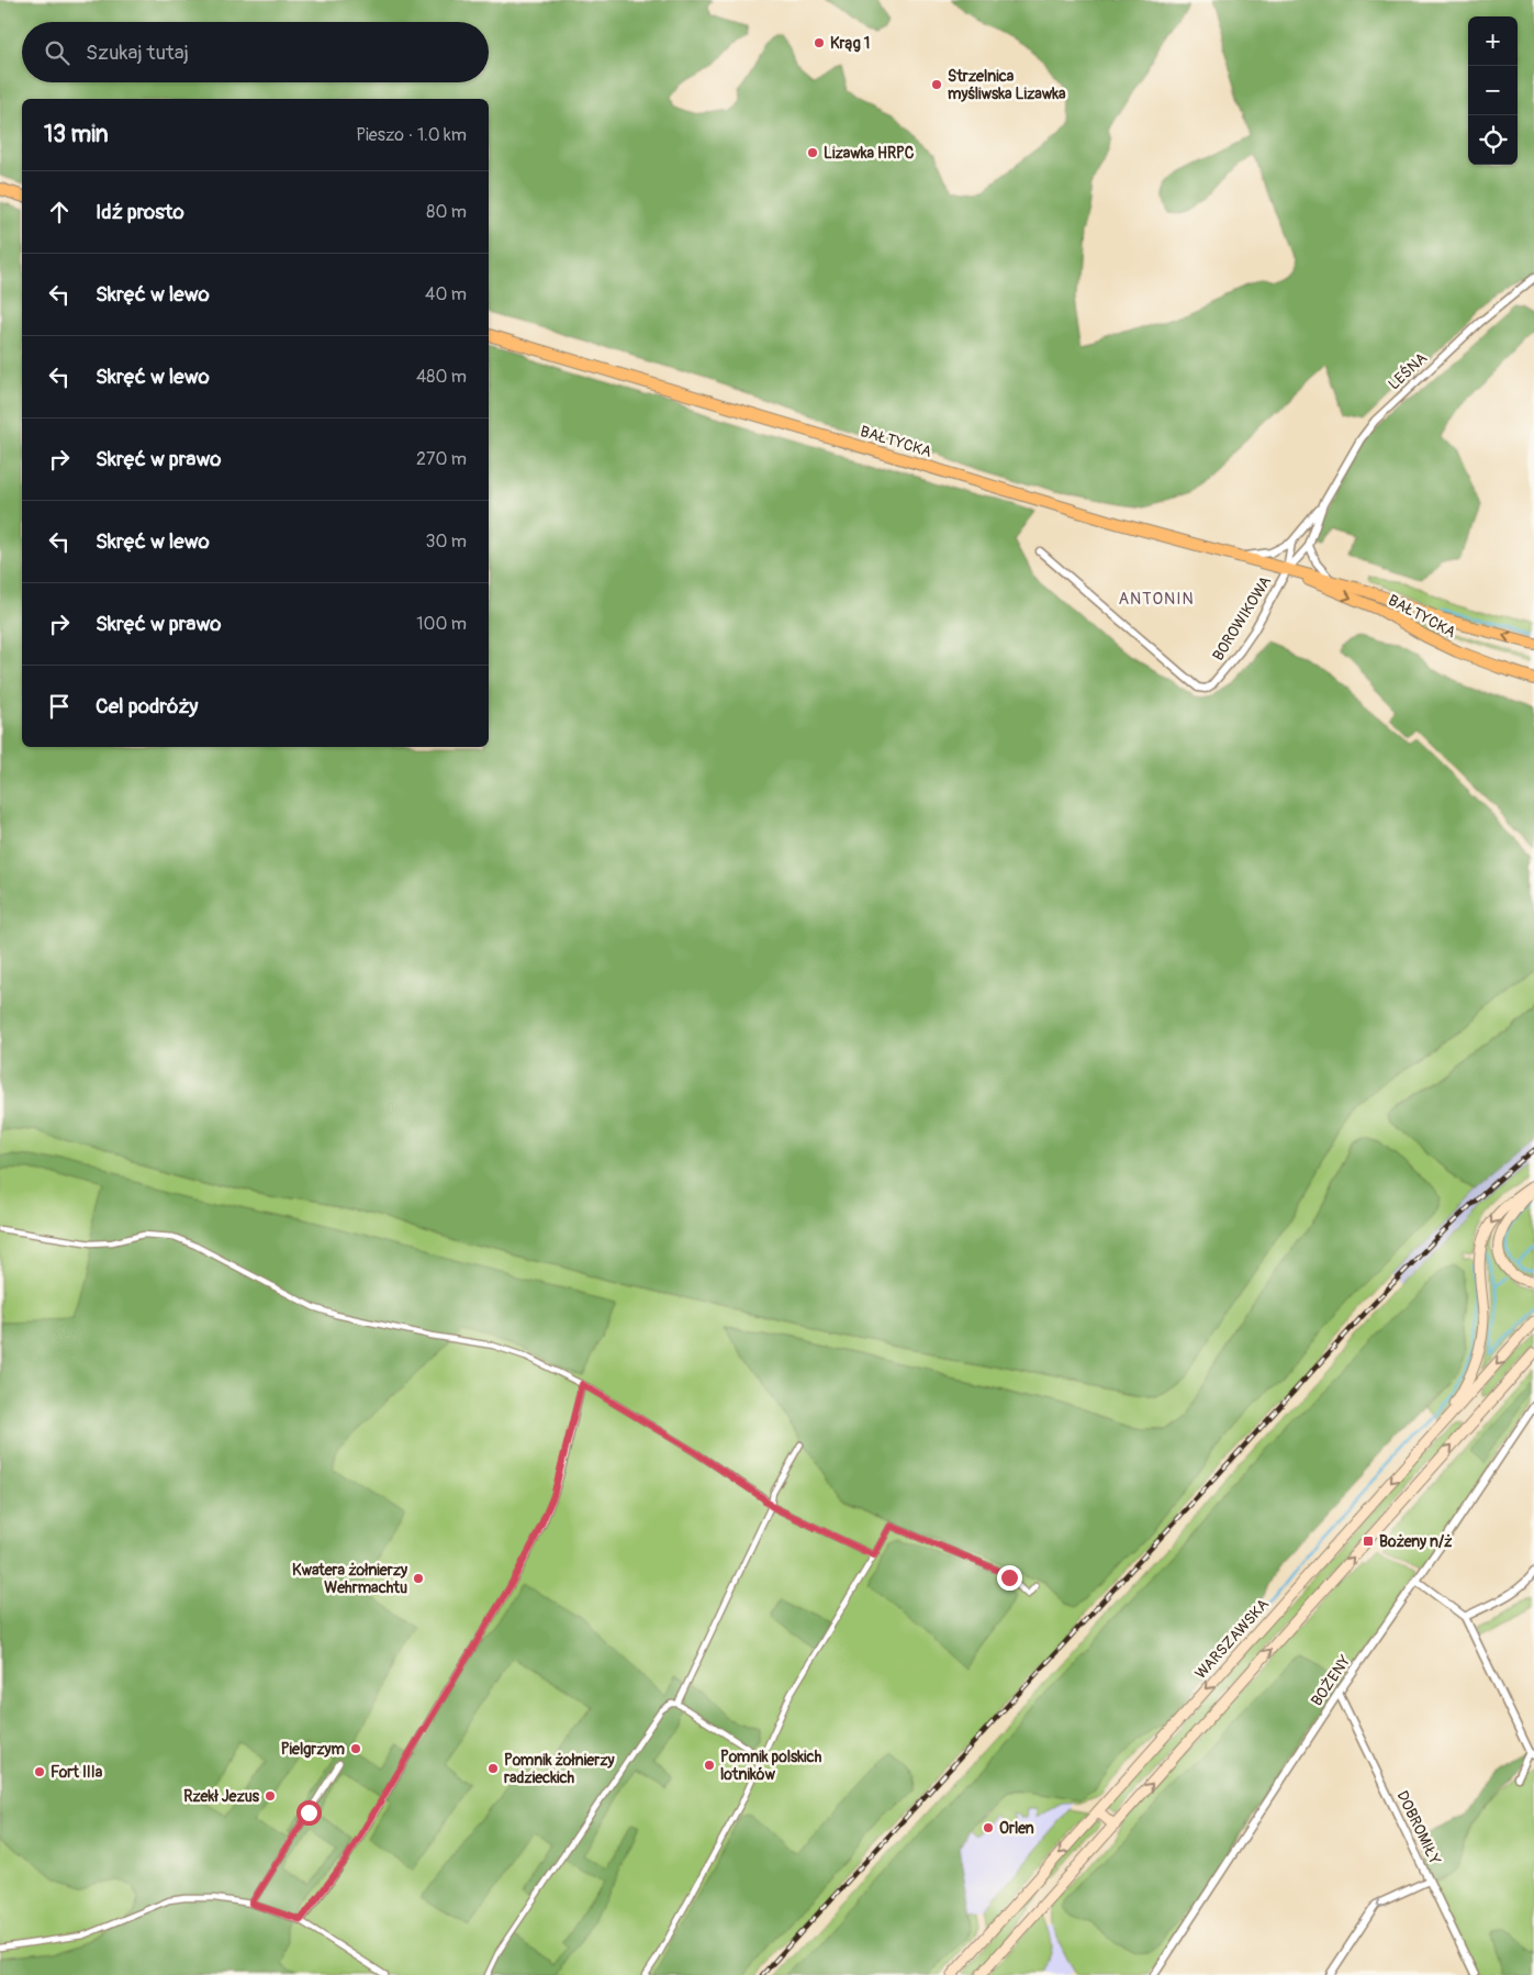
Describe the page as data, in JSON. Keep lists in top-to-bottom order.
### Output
{
  "streets": {
    "main road": ["BAŁTYCKA", "WARSZAWSKA"],
    "street": [
      "LEŚNA",
      "BOROWIKOWA",
      "BOŻENY",
      "DOBROMIŁY"
    ]
  },
  "crossings": [
    ["LEŚNA", "BAŁTYCKA"],
    ["LEŚNA", "BOROWIKOWA"],
    ["BAŁTYCKA", "BOROWIKOWA"],
    ["BOŻENY", "DOBROMIŁY"]
  ],
  "districts": ["ANTONIN"],
  "places": {
    "other": [
      "Krąg 1",
      "Strzelnica myśliwska Lizawka",
      "Lizawka HRPC",
      "Kwatera żołnierzy Wehrmachtu",
      "Pielgrzym",
      "Pomnik polskich lotników",
      "Pomnik żołnierzy radzieckich",
      "Fort IIIa",
      "Rzekł Jezus",
      "Orlen"
    ],
    "transit": ["Bożeny n/ż"]
  },
  "page": {
    "map_buttons": ["+", "−"],
    "search": "Szukaj tutaj",
    "heading": ["13 min", "Pieszo · 1.0 km"],
    "list": [
      ["Idź prosto", "80 m"],
      ["Skręć w lewo", "40 m"],
      ["Skręć w lewo", "480 m"],
      ["Skręć w prawo", "270 m"],
      ["Skręć w lewo", "30 m"],
      ["Skręć w prawo", "100 m"],
      "Cel podróży"
    ]
  }
}
